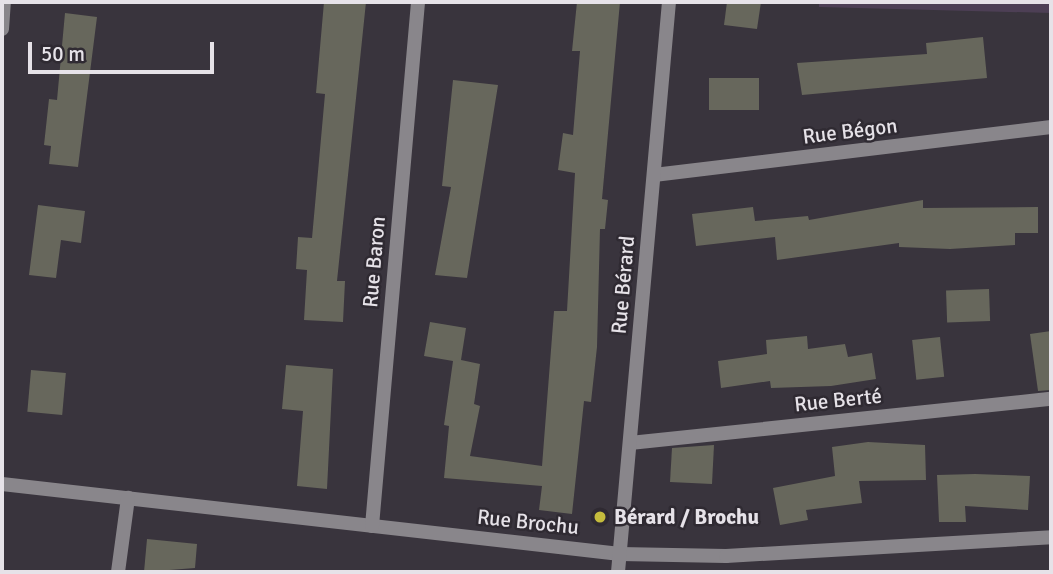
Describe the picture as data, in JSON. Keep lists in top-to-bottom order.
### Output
{
  "streets": {
    "street": [
      "Rue Bégon",
      "Rue Baron",
      "Rue Bérard",
      "Rue Berté",
      "Rue Brochu"
    ]
  },
  "crossings": [
    ["Rue Bégon", "Rue Bérard"],
    ["Rue Baron", "Rue Brochu"],
    ["Rue Bérard", "Rue Berté"],
    ["Rue Bérard", "Rue Brochu"]
  ],
  "places": ["Bérard / Brochu"],
  "scale_bar": "50 m"
}
